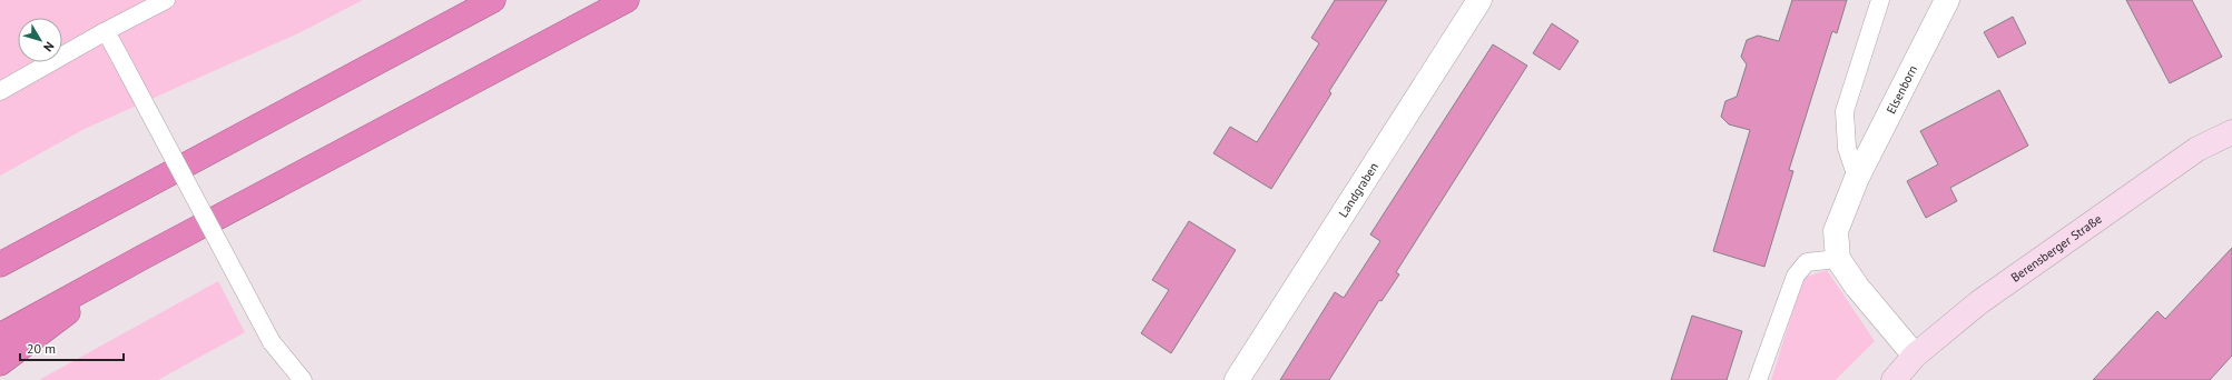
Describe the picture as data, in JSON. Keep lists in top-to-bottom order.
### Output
{
  "streets": {
    "street": ["Elsenborn", "Landgraben", "Berensberger Straße"]
  },
  "crossings": [
    ["Elsenborn", "Berensberger Straße"]
  ],
  "scale_bar": "20 m",
  "north": "bottom right"
}
